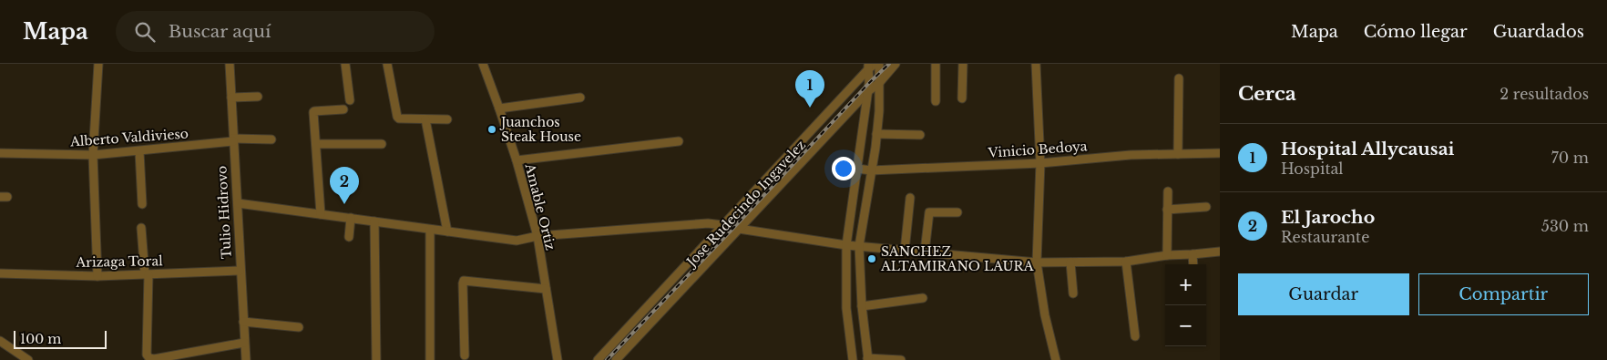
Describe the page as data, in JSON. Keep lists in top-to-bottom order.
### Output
{
  "streets": {
    "street": [
      "Alberto Valdivieso",
      "Vinicio Bedoya",
      "Jose Rudecindo Ingavelez",
      "Amable Ortiz",
      "Tulio Hidrovo",
      "Arizaga Toral"
    ]
  },
  "crossings": [
    ["Alberto Valdivieso", "Tulio Hidrovo"],
    ["Tulio Hidrovo", "Arizaga Toral"]
  ],
  "places": ["Juanchos Steak House", "SANCHEZ ALTAMIRANO LAURA"],
  "scale_bar": "100 m",
  "page": {
    "header": "Mapa",
    "search": "Buscar aquí",
    "nav": ["Mapa", "Cómo llegar", "Guardados"],
    "heading": ["Cerca", "2 resultados"],
    "pins": ["1", "2"],
    "list": [
      {
        "mark": "1",
        "name": "Hospital Allycausai",
        "note": "Hospital",
        "value": "70 m"
      },
      {
        "mark": "2",
        "name": "El Jarocho",
        "note": "Restaurante",
        "value": "530 m"
      }
    ],
    "buttons": ["Guardar", "Compartir"],
    "map_buttons": ["+", "−"],
    "scale": "100 m"
  }
}
